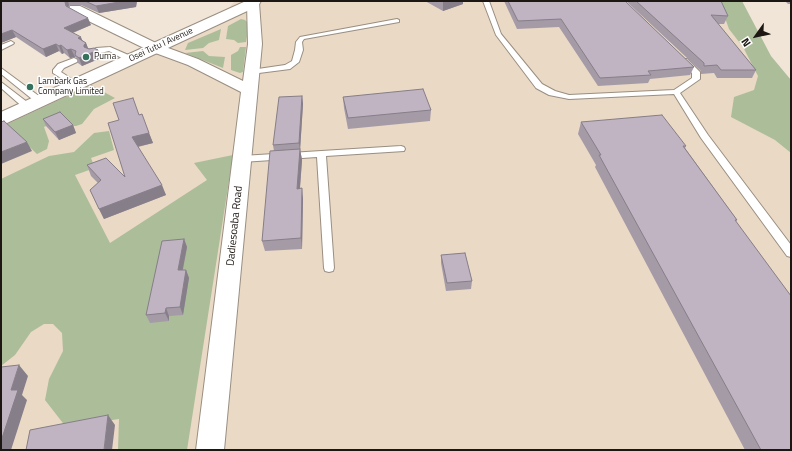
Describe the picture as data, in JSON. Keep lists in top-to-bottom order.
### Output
{
  "streets": {
    "street": ["Osei Tutu I Avenue", "Dadiesoaba Road"]
  },
  "crossings": [
    ["Osei Tutu I Avenue", "Dadiesoaba Road"]
  ],
  "places": ["Puma", "Lambark Gas Company Limited"],
  "north": "bottom left"
}
